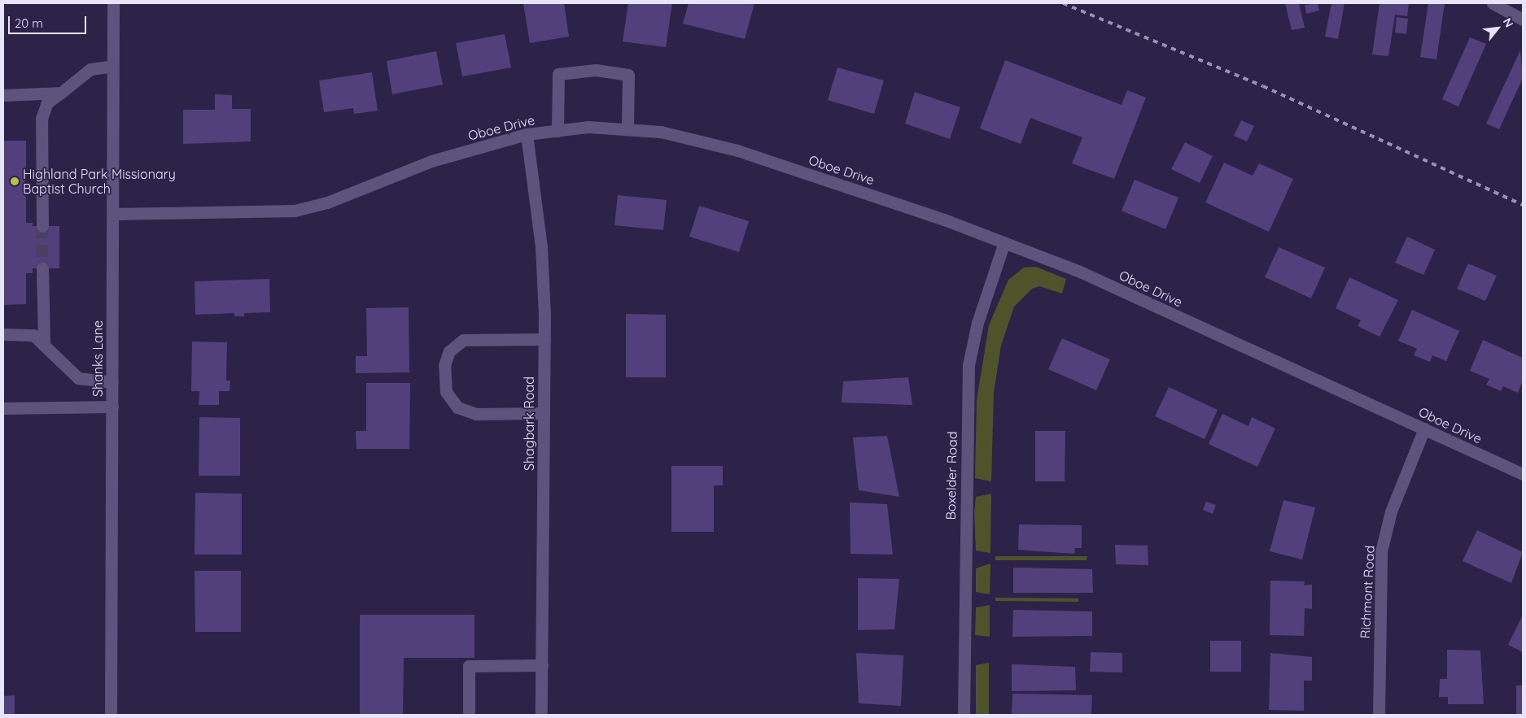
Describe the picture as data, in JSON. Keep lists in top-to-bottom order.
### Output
{
  "streets": {
    "street": [
      "Oboe Drive",
      "Shanks Lane",
      "Shagbark Road",
      "Boxelder Road",
      "Richmont Road"
    ]
  },
  "crossings": [
    ["Oboe Drive", "Shanks Lane"],
    ["Oboe Drive", "Shagbark Road"],
    ["Oboe Drive", "Boxelder Road"],
    ["Oboe Drive", "Richmont Road"]
  ],
  "places": ["Highland Park Missionary Baptist Church"],
  "scale_bar": "20 m",
  "north": "top right"
}
